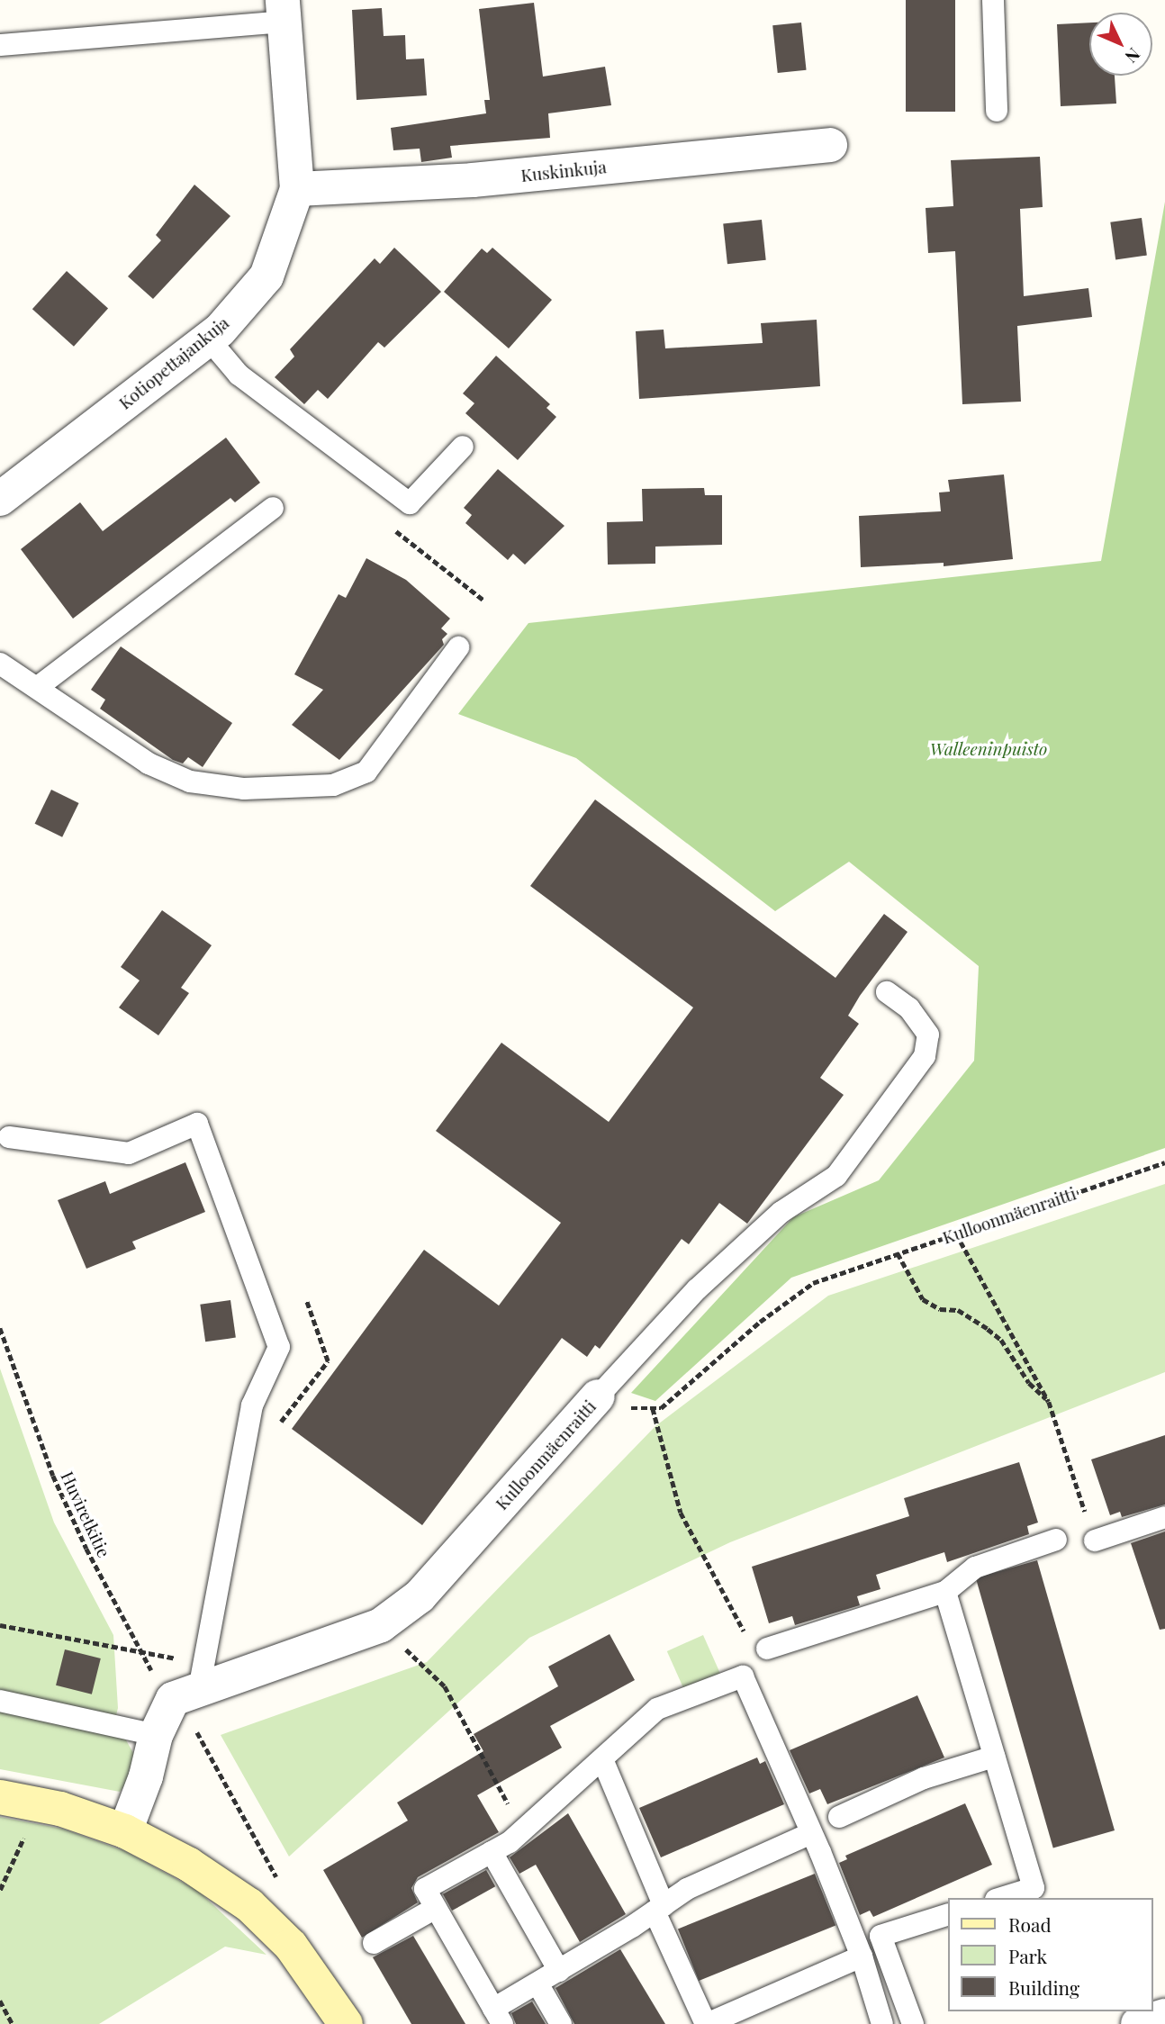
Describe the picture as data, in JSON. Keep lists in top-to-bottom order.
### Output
{
  "streets": {
    "street": ["Kuskinkuja", "Kotiopettajankuja", "Kulloonmäenraitti"],
    "path": ["Huviretkitie"]
  },
  "crossings": [
    ["Kuskinkuja", "Kotiopettajankuja"],
    ["Kulloonmäenraitti", "Huviretkitie"]
  ],
  "parks": ["Walleeninpuisto"],
  "legend": ["Road", "Park", "Building"],
  "north": "bottom right"
}
